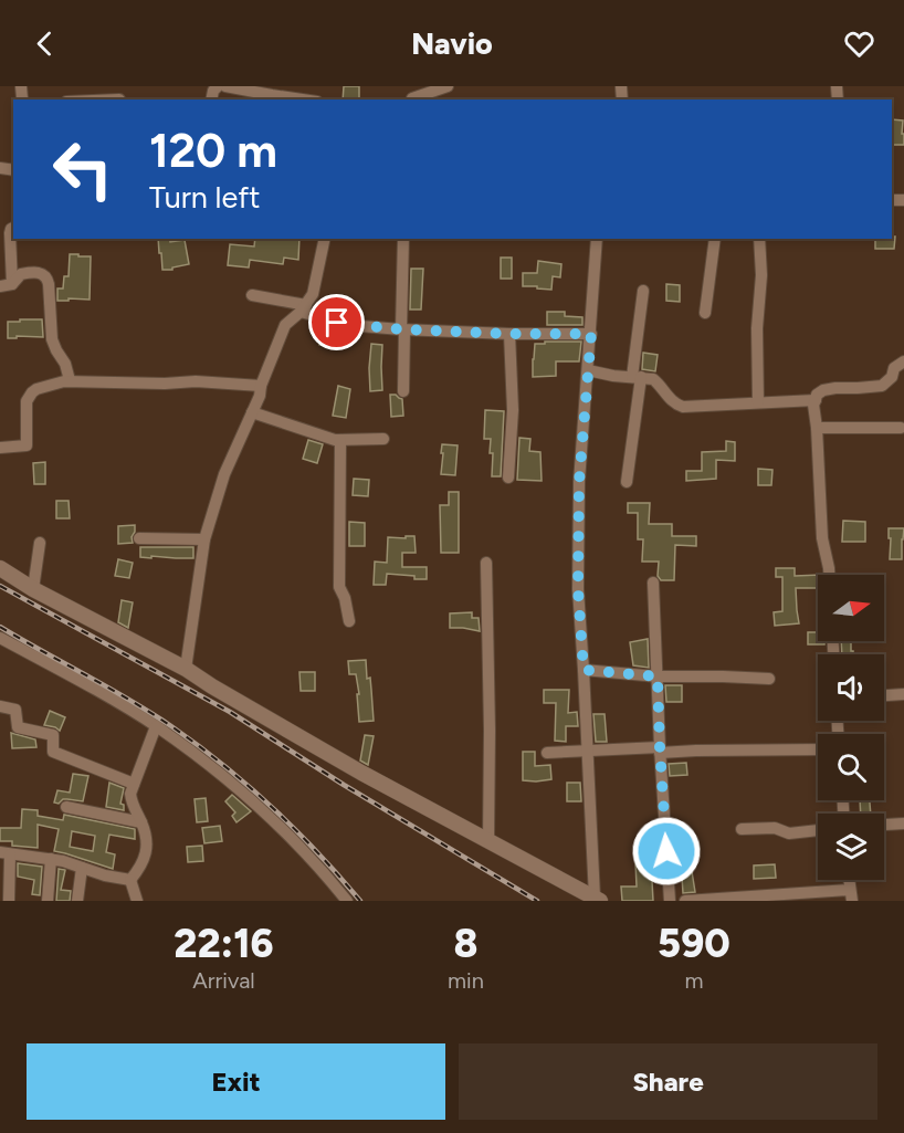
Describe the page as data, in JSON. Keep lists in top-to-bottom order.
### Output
{
  "north": "right",
  "page": {
    "header": "Navio",
    "turn": ["120 m", "Turn left"],
    "eta": [
      "22:16",
      "Arrival",
      "8",
      "min",
      "590",
      "m"
    ],
    "buttons": ["Exit", "Share"]
  }
}
